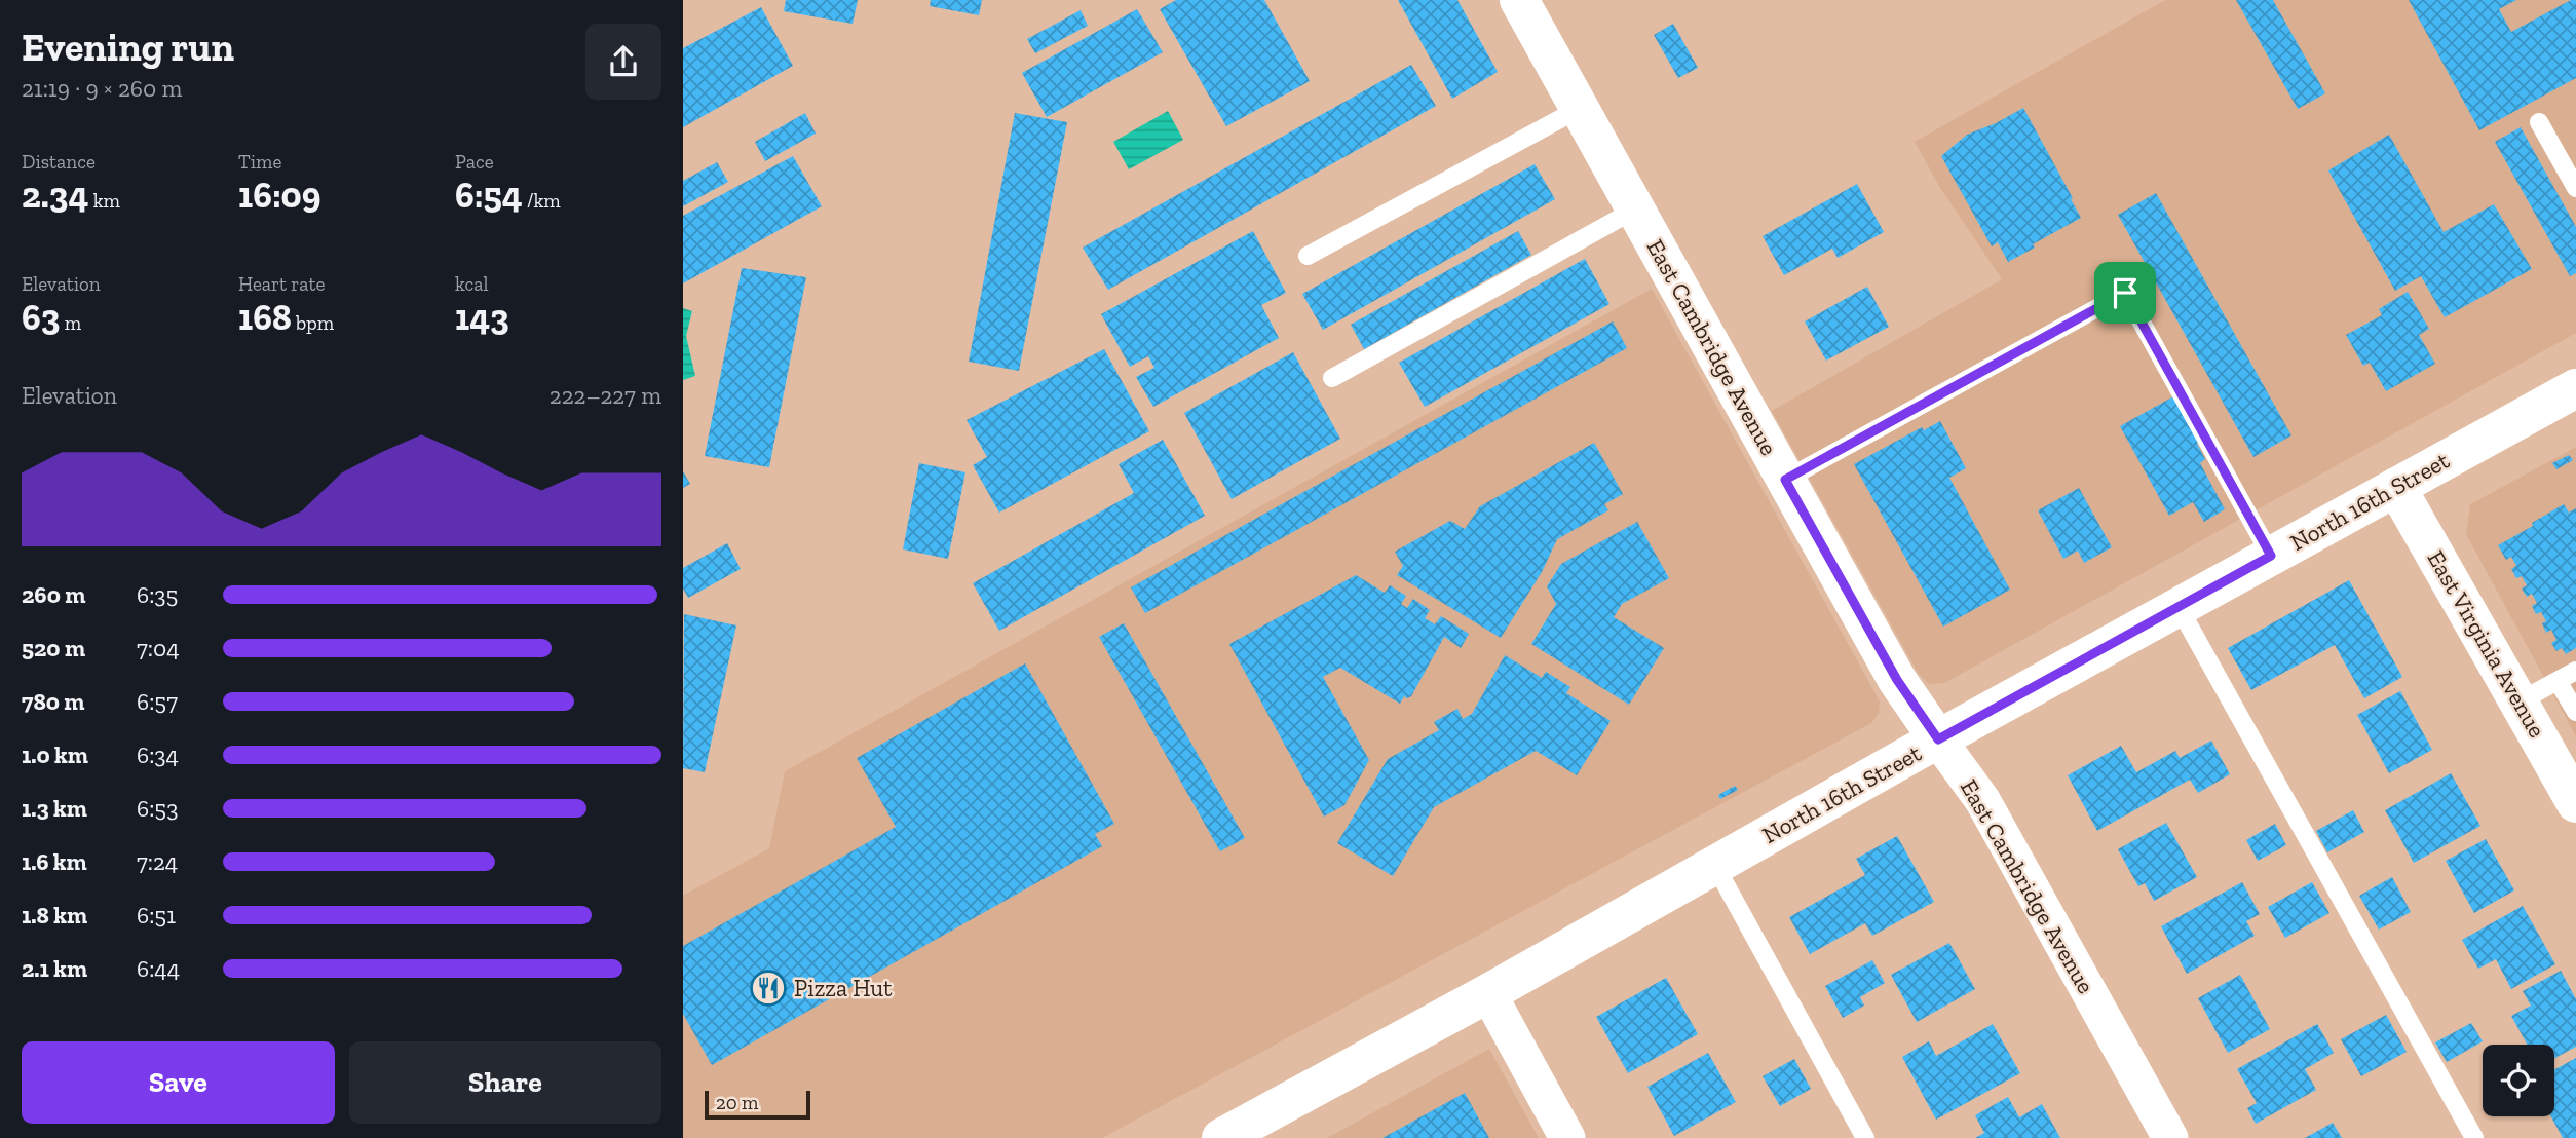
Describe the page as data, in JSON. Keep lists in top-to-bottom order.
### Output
{
  "streets": {
    "main road": ["East Cambridge Avenue", "North 16th Street", "East Virginia Avenue"]
  },
  "crossings": [
    ["East Cambridge Avenue", "North 16th Street"],
    ["North 16th Street", "East Virginia Avenue"]
  ],
  "places": {
    "restaurant": ["Pizza Hut"]
  },
  "scale_bar": "20 m",
  "page": {
    "heading": ["Evening run", "21:19 · 9 × 260 m"],
    "stats": [
      ["Distance", "2.34 km"],
      ["Time", "16:09"],
      ["Pace", "6:54 /km"],
      ["Elevation", "63 m"],
      ["Heart rate", "168 bpm"],
      ["kcal", "143"]
    ],
    "chart": ["Elevation", "222–227 m"],
    "list": [
      {
        "name": "260 m",
        "note": "6:35"
      },
      {
        "name": "520 m",
        "note": "7:04"
      },
      {
        "name": "780 m",
        "note": "6:57"
      },
      {
        "name": "1.0 km",
        "note": "6:34"
      },
      {
        "name": "1.3 km",
        "note": "6:53"
      },
      {
        "name": "1.6 km",
        "note": "7:24"
      },
      {
        "name": "1.8 km",
        "note": "6:51"
      },
      {
        "name": "2.1 km",
        "note": "6:44"
      }
    ],
    "buttons": ["Save", "Share"],
    "scale": "20 m"
  }
}
